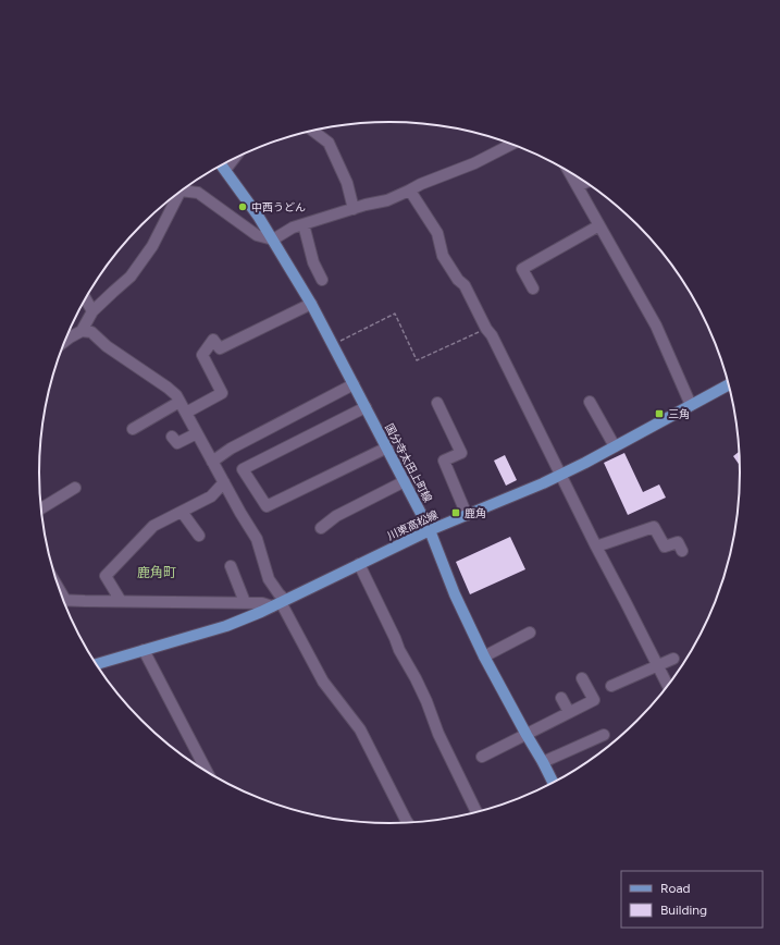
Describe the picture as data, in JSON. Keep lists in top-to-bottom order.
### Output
{
  "streets": {
    "main road": ["国分寺太田上町線", "川東高松線"]
  },
  "crossings": [
    ["国分寺太田上町線", "川東高松線"]
  ],
  "districts": ["鹿角町"],
  "places": {
    "other": ["中西うどん"],
    "transit": ["三角", "鹿角"]
  },
  "legend": ["Road", "Building"]
}
